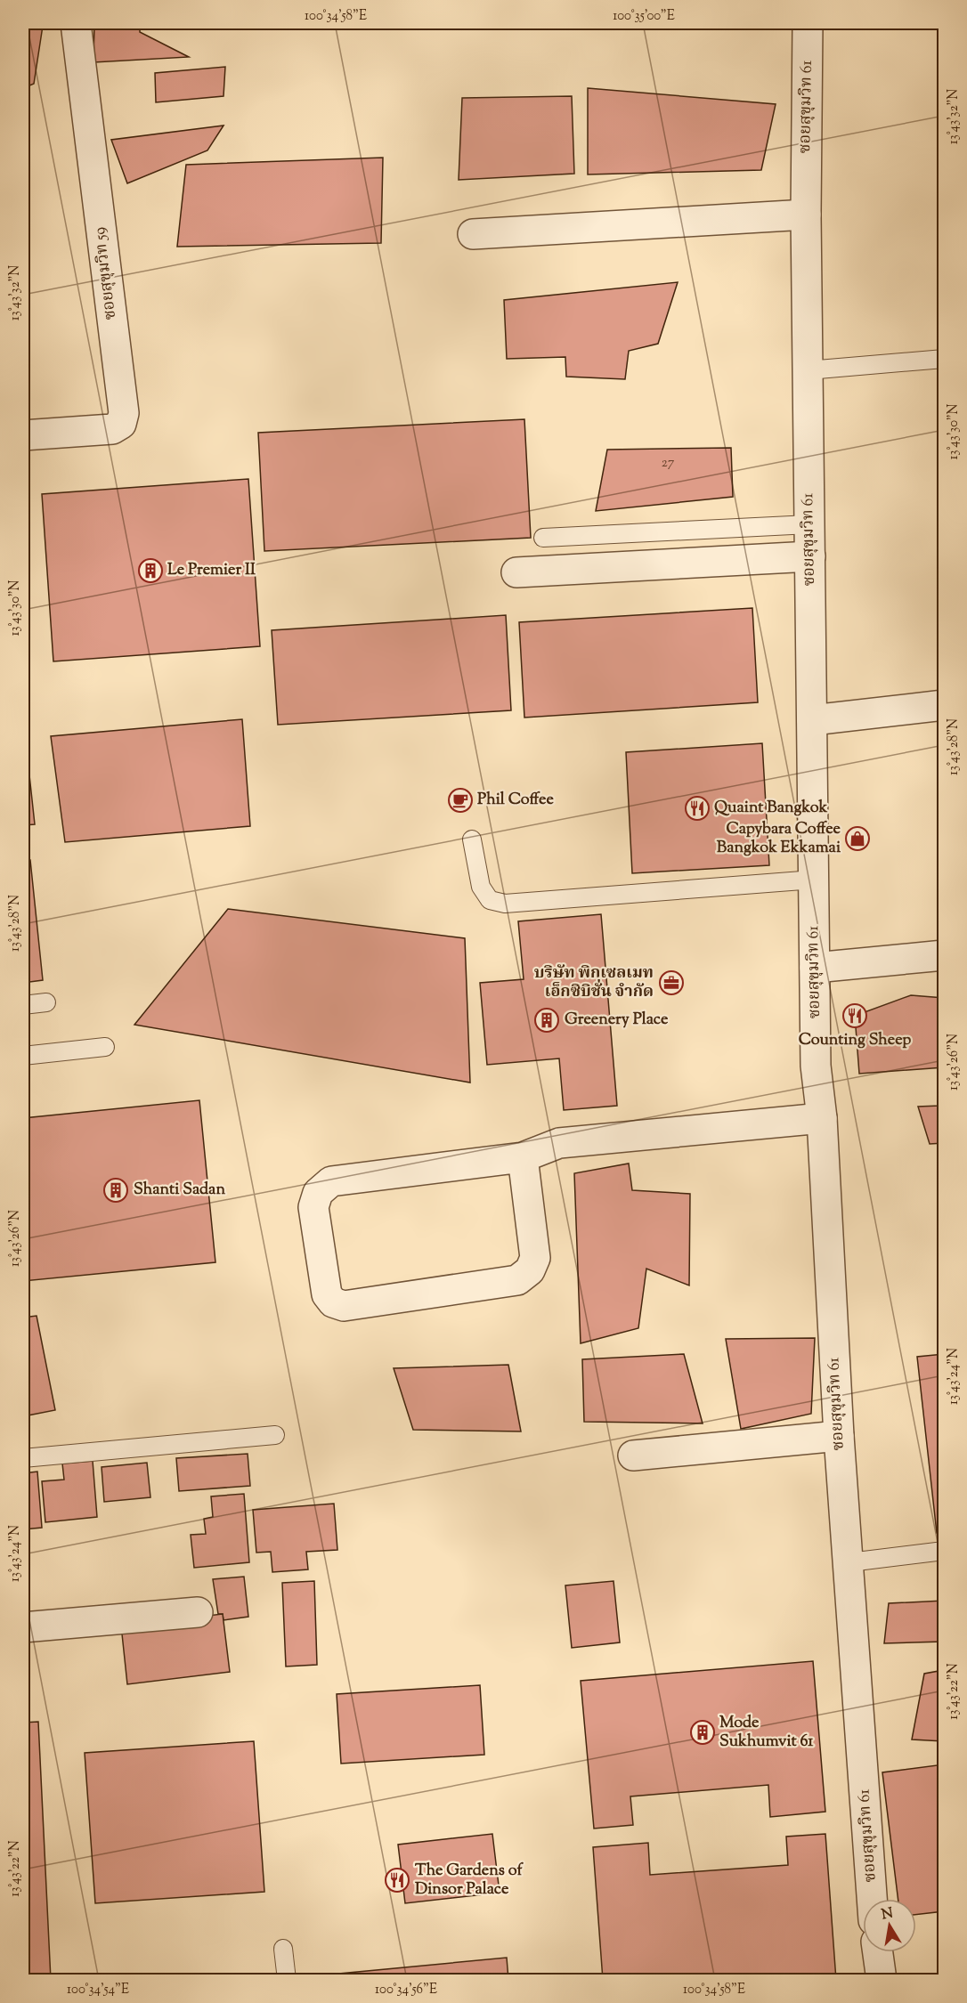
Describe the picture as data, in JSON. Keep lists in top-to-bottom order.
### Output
{
  "streets": {
    "street": ["ซอยสุขุมวิท 61", "ซอยสุขุมวิท 59"]
  },
  "places": {
    "building": [
      "Le Premier II",
      "Greenery Place",
      "Shanti Sadan",
      "Mode Sukhumvit 61"
    ],
    "cafe": ["Phil Coffee"],
    "restaurant": ["Quaint Bangkok", "Counting Sheep", "The Gardens of Dinsor Palace"],
    "shop": ["Capybara Coffee Bangkok Ekkamai"],
    "office": ["บริษัท พิกเซลเมท เอ็กซิบิชั่น จำกัด"]
  },
  "house_numbers": ["27"],
  "north": "top",
  "coordinates": [
    "100°34'58\"E",
    "100°35'00\"E",
    "13°43'32\"N",
    "13°43'30\"N",
    "13°43'28\"N",
    "13°43'26\"N",
    "13°43'24\"N",
    "13°43'22\"N",
    "100°34'54\"E",
    "100°34'56\"E"
  ]
}
